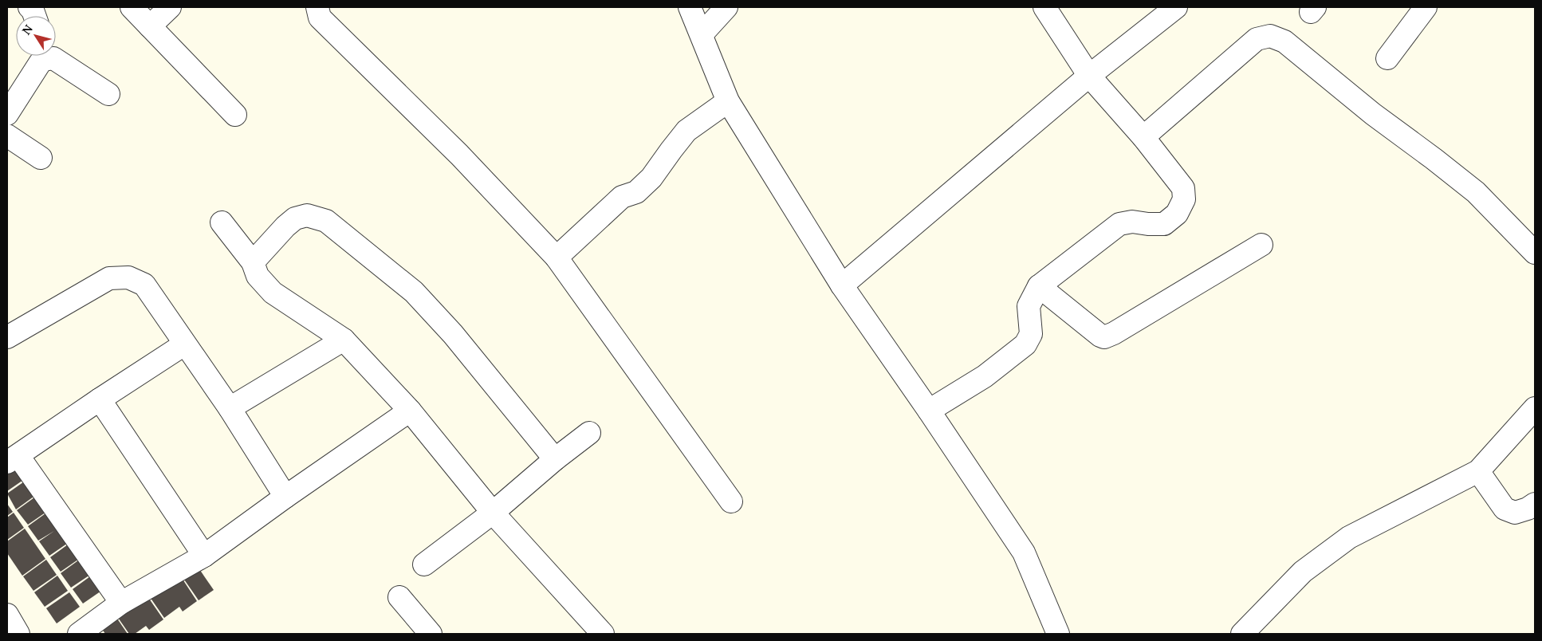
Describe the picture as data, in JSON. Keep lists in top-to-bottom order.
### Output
{
  "north": "top left"
}
